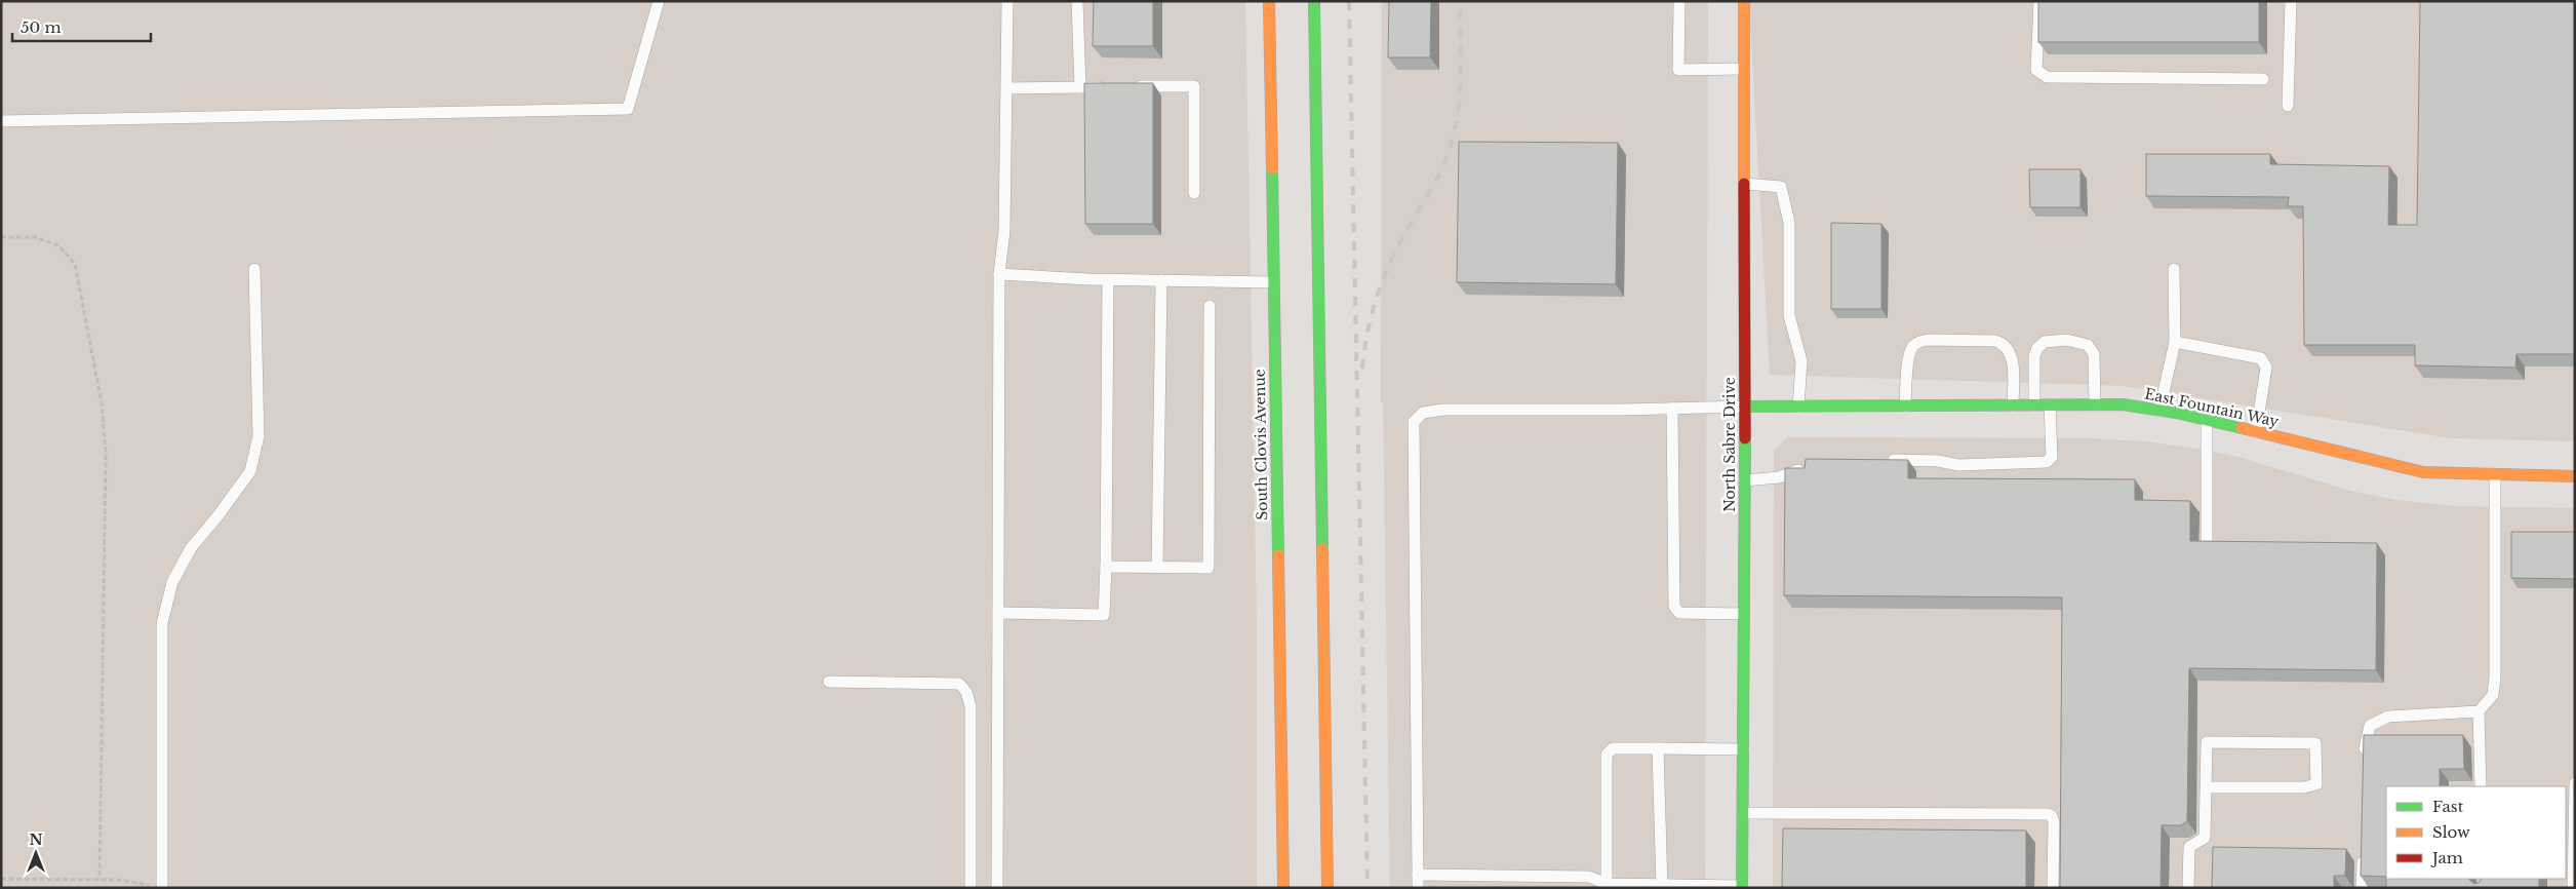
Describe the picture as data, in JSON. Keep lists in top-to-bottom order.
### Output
{
  "streets": {
    "main road": ["East Fountain Way", "South Clovis Avenue", "North Sabre Drive"]
  },
  "crossings": [
    ["East Fountain Way", "North Sabre Drive"]
  ],
  "legend": ["Fast", "Slow", "Jam"],
  "scale_bar": "50 m",
  "north": "top"
}
